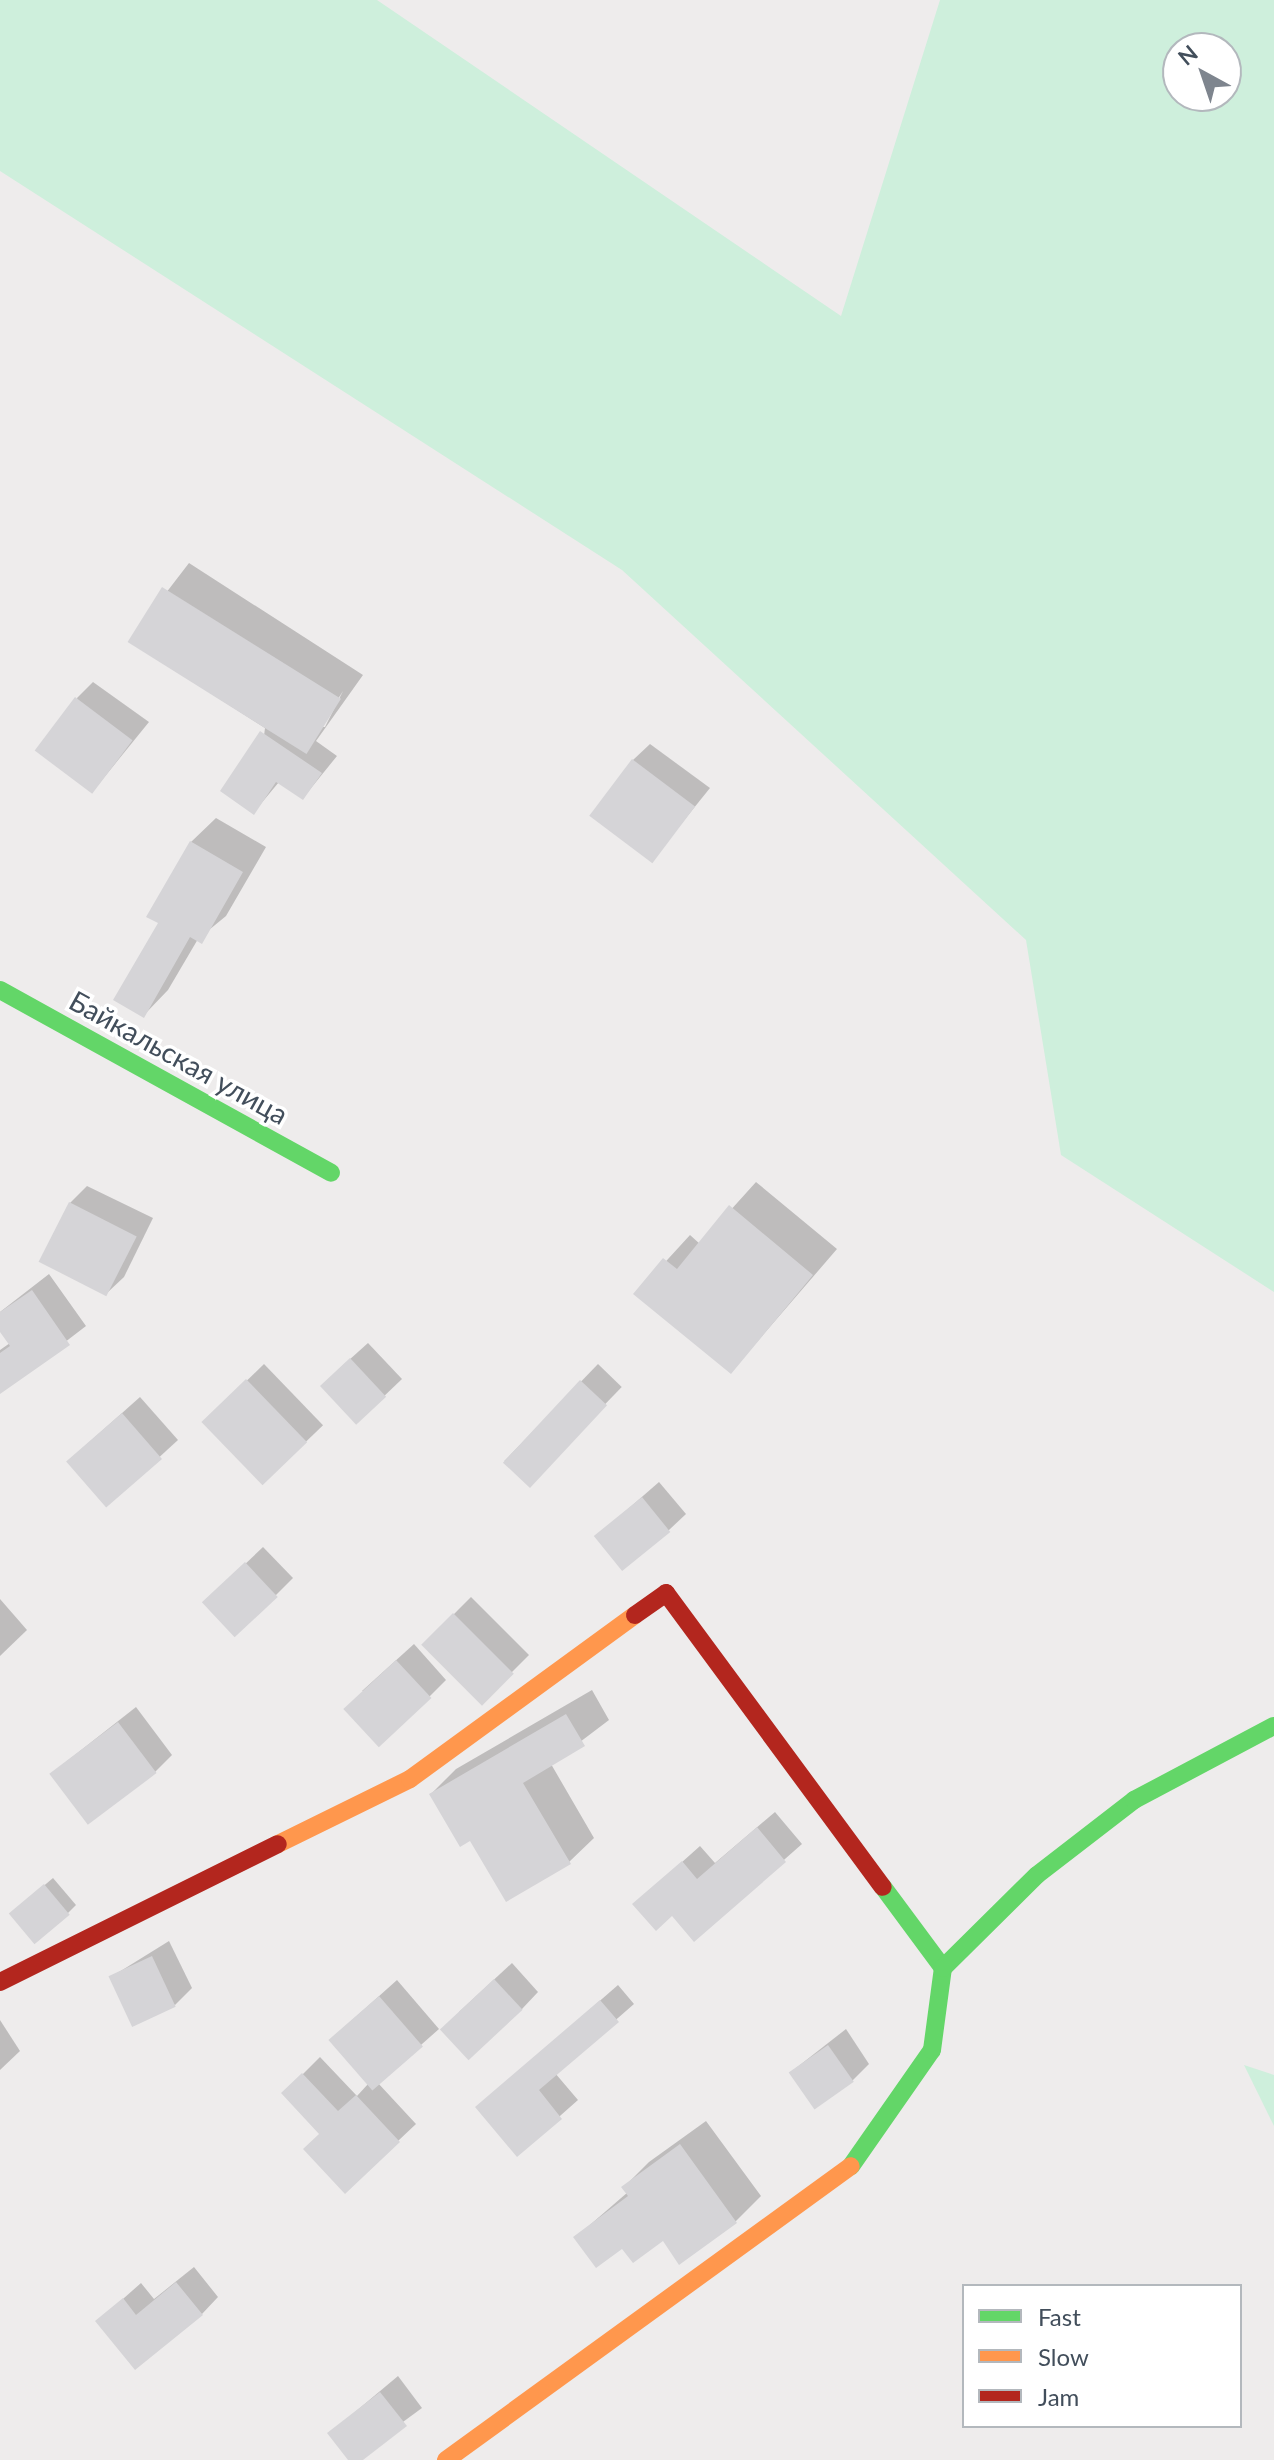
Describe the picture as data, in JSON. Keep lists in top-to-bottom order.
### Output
{
  "streets": {
    "street": ["Байкальская улица"]
  },
  "legend": ["Fast", "Slow", "Jam"],
  "north": "top left"
}
